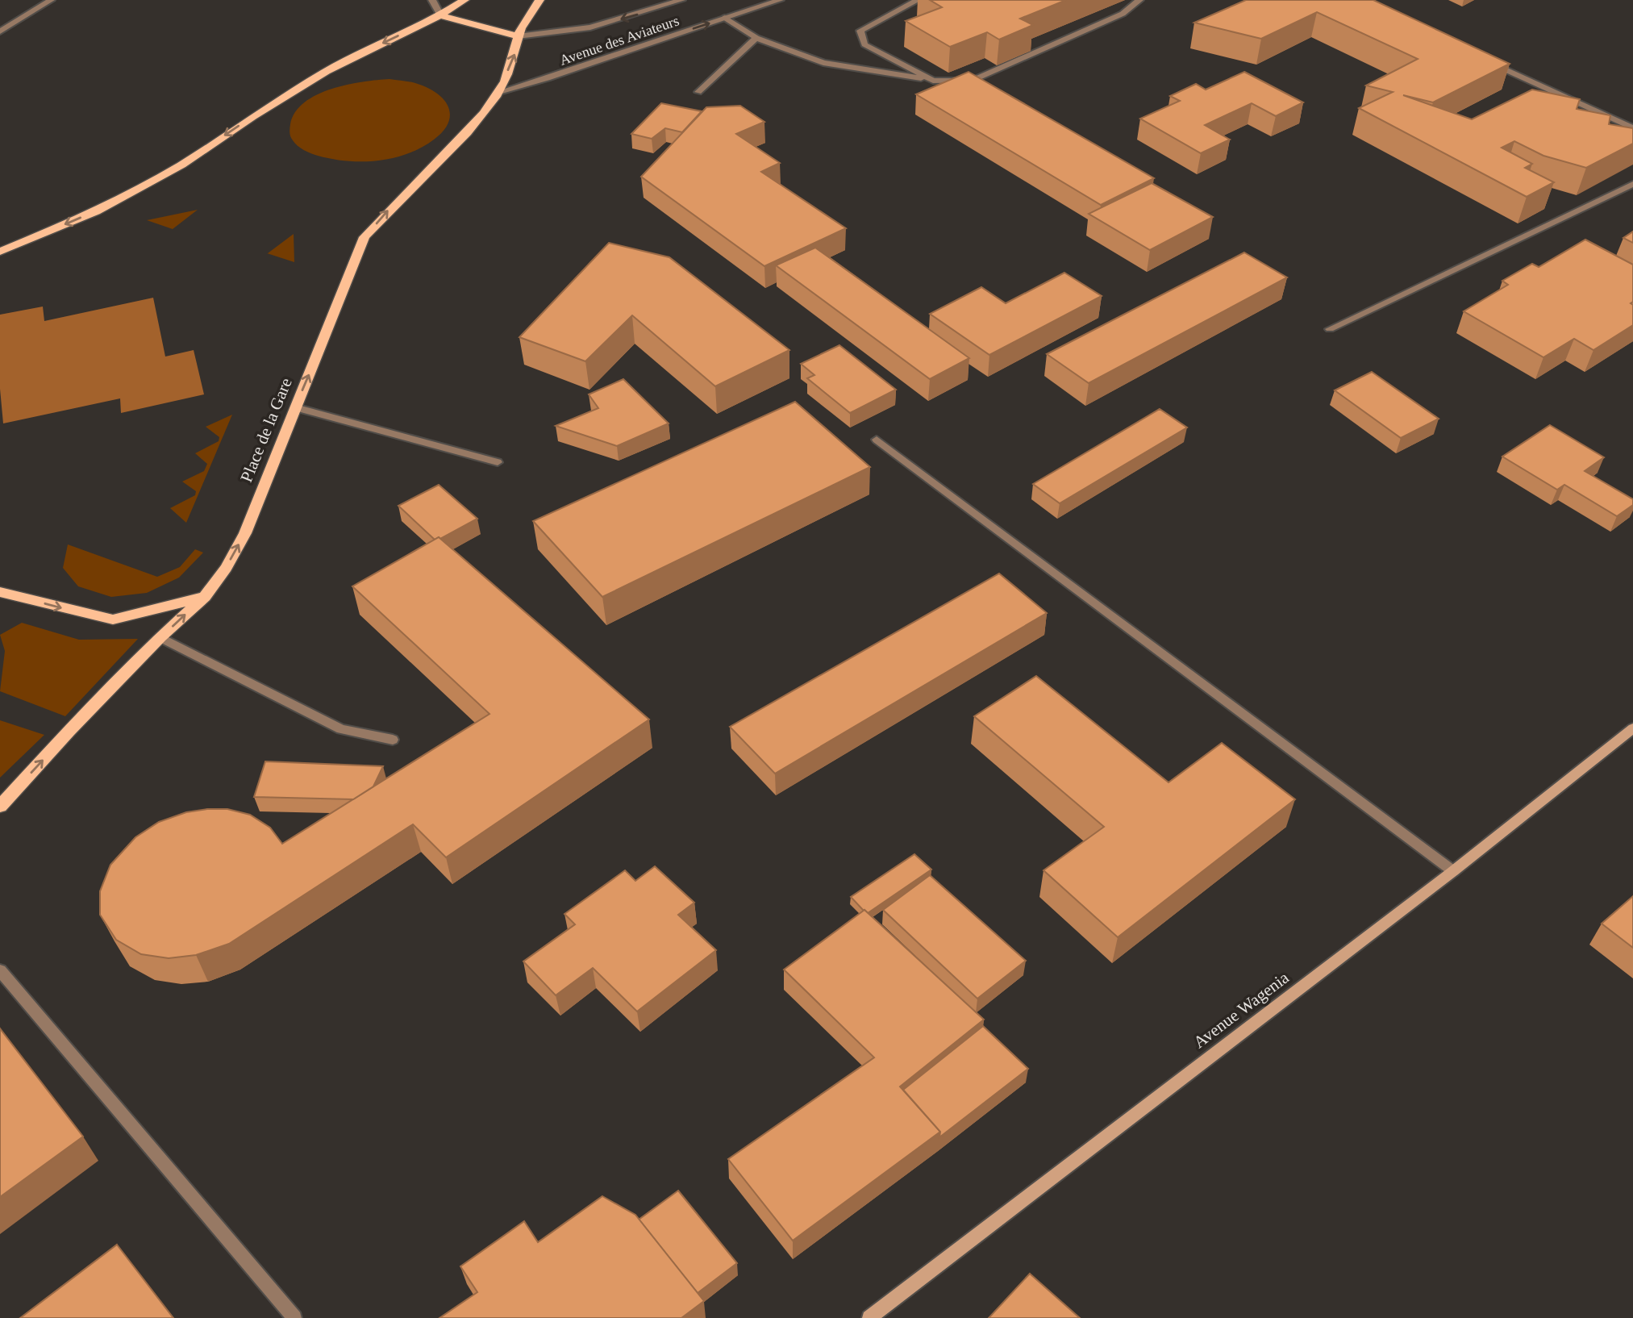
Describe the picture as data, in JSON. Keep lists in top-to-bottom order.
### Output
{
  "streets": {
    "main road": ["Place de la Gare", "Avenue Wagenia"],
    "street": ["Avenue des Aviateurs"]
  },
  "crossings": [
    ["Avenue des Aviateurs", "Place de la Gare"]
  ],
  "one_way": ["Place de la Gare"]
}
